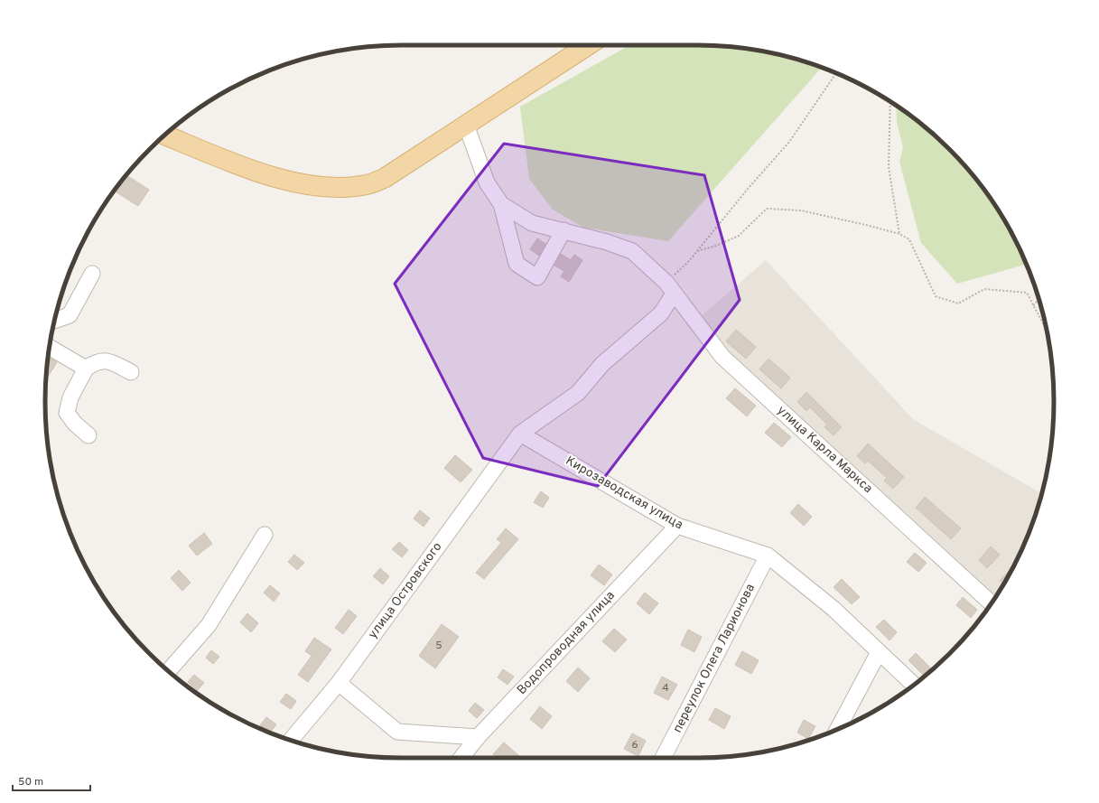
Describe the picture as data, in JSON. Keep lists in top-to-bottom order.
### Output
{
  "streets": {
    "street": [
      "улица Карла Маркса",
      "Кирозаводская улица",
      "улица Островского",
      "Водопроводная улица",
      "переулок Олега Ларионова"
    ]
  },
  "crossings": [
    ["улица Карла Маркса", "улица Островского"],
    ["Кирозаводская улица", "улица Островского"],
    ["Кирозаводская улица", "Водопроводная улица"],
    ["Кирозаводская улица", "переулок Олега Ларионова"]
  ],
  "house_numbers": ["5", "4", "6"],
  "scale_bar": "50 m"
}
